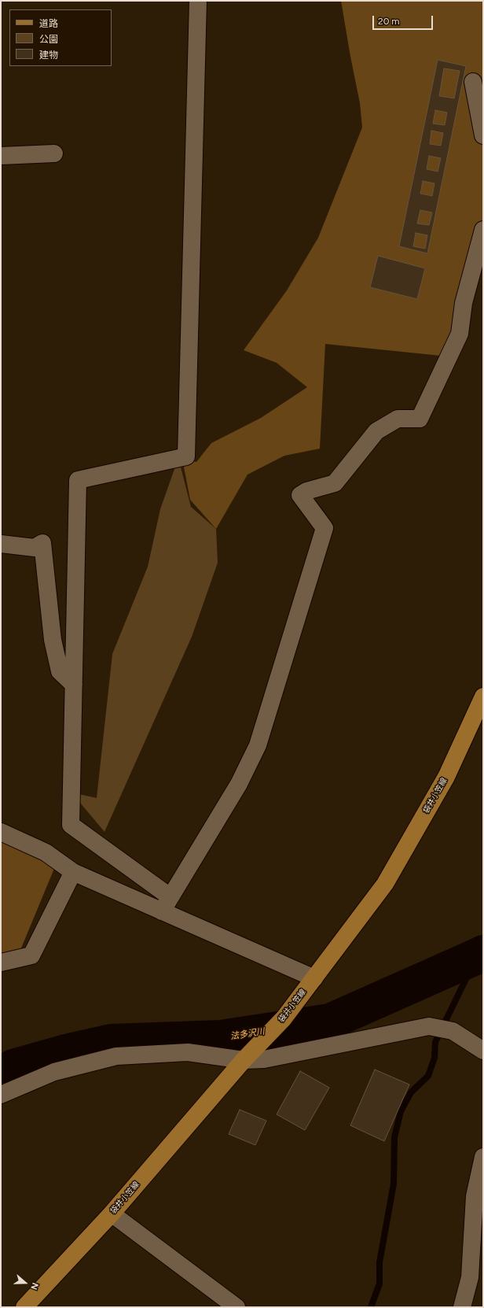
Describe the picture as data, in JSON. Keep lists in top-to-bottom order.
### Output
{
  "streets": {
    "main road": ["袋井小笠線"]
  },
  "water": ["法多沢川"],
  "legend": ["道路", "公園", "建物"],
  "scale_bar": "20 m",
  "north": "right"
}
